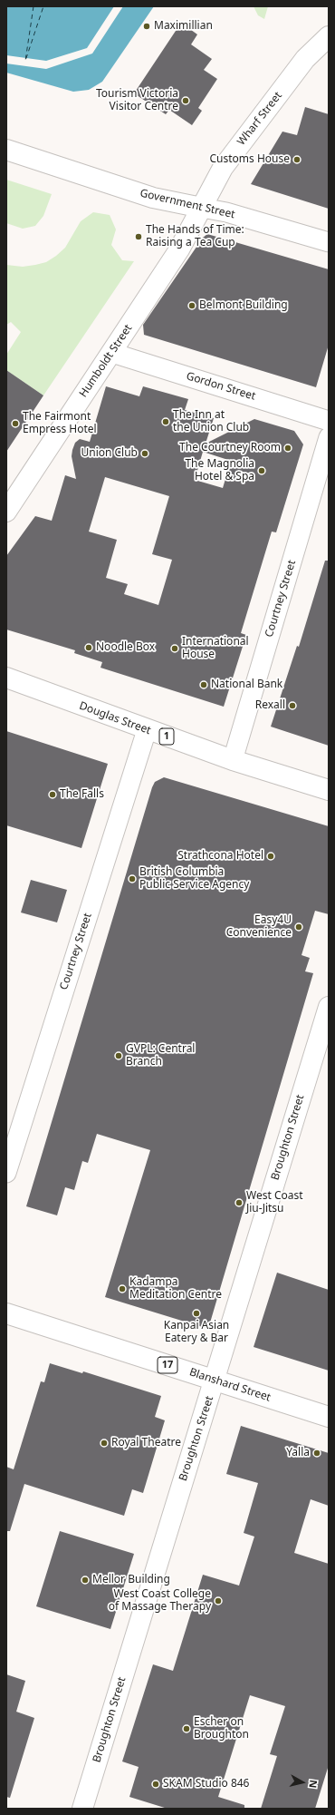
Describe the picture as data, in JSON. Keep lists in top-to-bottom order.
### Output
{
  "streets": {
    "street": [
      "Wharf Street",
      "Government Street",
      "Humboldt Street",
      "Gordon Street",
      "Courtney Street",
      "Douglas Street",
      "1",
      "Broughton Street",
      "17",
      "Blanshard Street"
    ]
  },
  "crossings": [
    ["Wharf Street", "Government Street"],
    ["Wharf Street", "Humboldt Street"],
    ["Government Street", "Humboldt Street"],
    ["Humboldt Street", "Gordon Street"],
    ["Courtney Street", "Douglas Street"],
    ["Broughton Street", "Blanshard Street"]
  ],
  "places": [
    "Maximillian",
    "Tourism Victoria Visitor Centre",
    "Customs House",
    "The Hands of Time: Raising a Tea Cup",
    "Belmont Building",
    "The Inn at the Union Club",
    "The Fairmont Empress Hotel",
    "The Courtney Room",
    "Union Club",
    "The Magnolia Hotel & Spa",
    "Noodle Box",
    "International House",
    "National Bank",
    "Rexall",
    "The Falls",
    "Strathcona Hotel",
    "British Columbia Public Service Agency",
    "Easy4U Convenience",
    "GVPL: Central Branch",
    "West Coast Jiu-Jitsu",
    "Kadampa Meditation Centre",
    "Kanpai Asian Eatery & Bar",
    "Royal Theatre",
    "Yalla",
    "Mellor Building",
    "West Coast College of Massage Therapy",
    "Escher on Broughton",
    "SKAM Studio 846"
  ],
  "north": "right"
}
